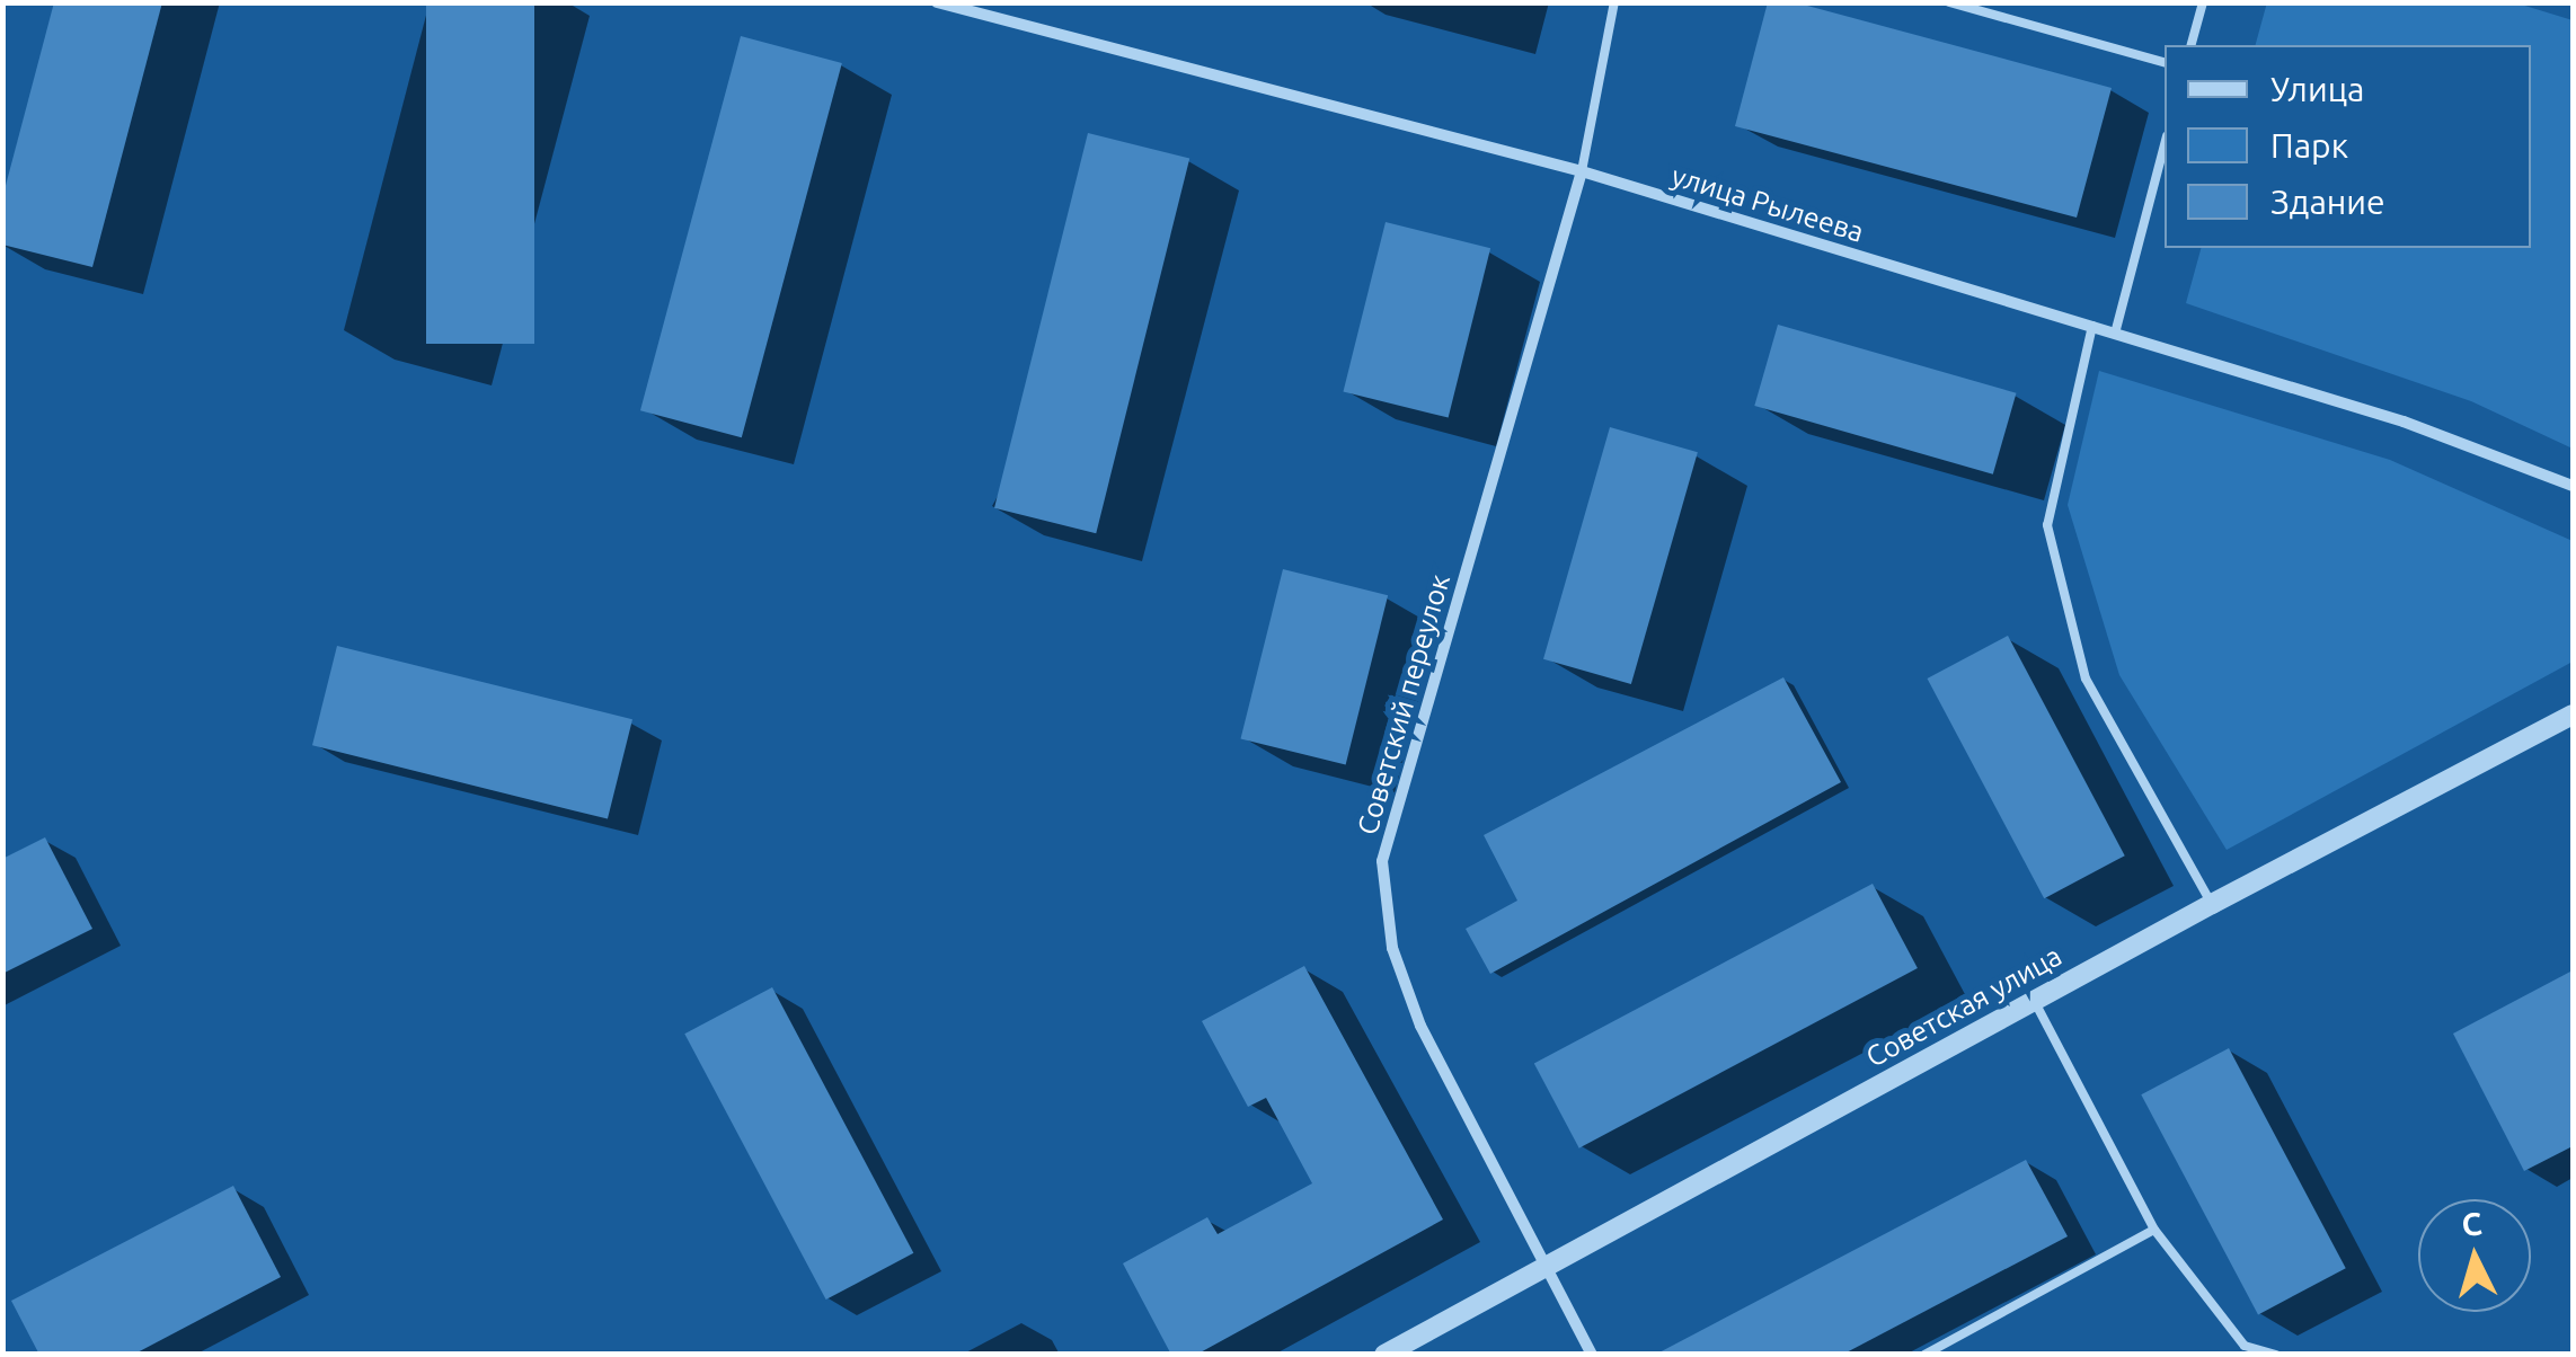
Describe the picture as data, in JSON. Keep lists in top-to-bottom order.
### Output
{
  "streets": {
    "street": ["улица Рылеева", "Советский переулок", "Советская улица"]
  },
  "crossings": [
    ["улица Рылеева", "Советский переулок"],
    ["Советский переулок", "Советская улица"]
  ],
  "legend": ["Улица", "Парк", "Здание"],
  "north": "top"
}
